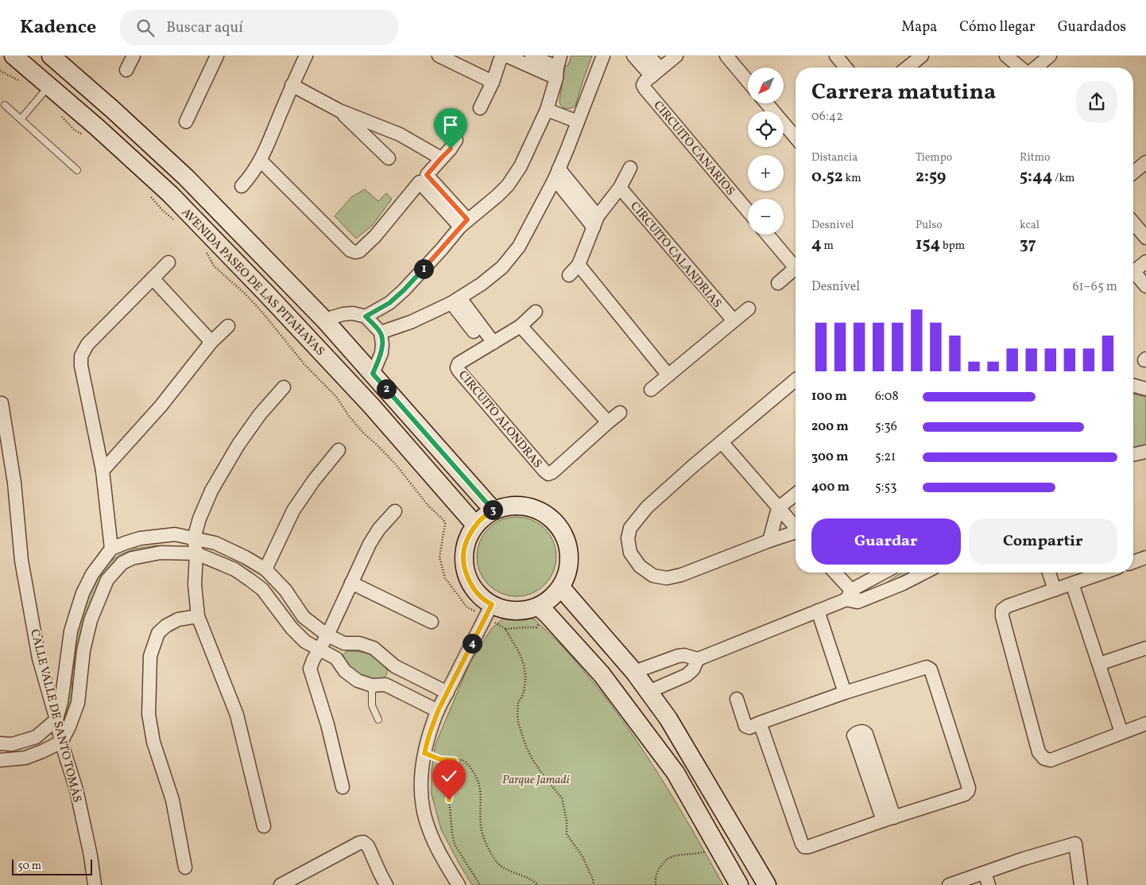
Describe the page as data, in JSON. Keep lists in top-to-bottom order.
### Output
{
  "streets": {
    "street": [
      "CIRCUITO CANARIOS",
      "CIRCUITO CALANDRIAS",
      "AVENIDA PASEO DE LAS PITAHAYAS",
      "CIRCUITO ALONDRAS",
      "CALLE VALLE DE SANTO TOMÁS"
    ]
  },
  "parks": ["Parque Jamadi"],
  "scale_bar": "50 m",
  "north": "bottom left",
  "page": {
    "header": "Kadence",
    "search": "Buscar aquí",
    "nav": ["Mapa", "Cómo llegar", "Guardados"],
    "map_buttons": ["+", "−"],
    "heading": ["Carrera matutina", "06:42"],
    "stats": [
      ["Distancia", "0.52 km"],
      ["Tiempo", "2:59"],
      ["Ritmo", "5:44 /km"],
      ["Desnivel", "4 m"],
      ["Pulso", "154 bpm"],
      ["kcal", "37"]
    ],
    "pins": [
      "1",
      "2",
      "3",
      "4"
    ],
    "chart": ["Desnivel", "61–65 m"],
    "list": [
      {
        "name": "100 m",
        "note": "6:08"
      },
      {
        "name": "200 m",
        "note": "5:36"
      },
      {
        "name": "300 m",
        "note": "5:21"
      },
      {
        "name": "400 m",
        "note": "5:53"
      }
    ],
    "buttons": ["Guardar", "Compartir"],
    "scale": "50 m"
  }
}
